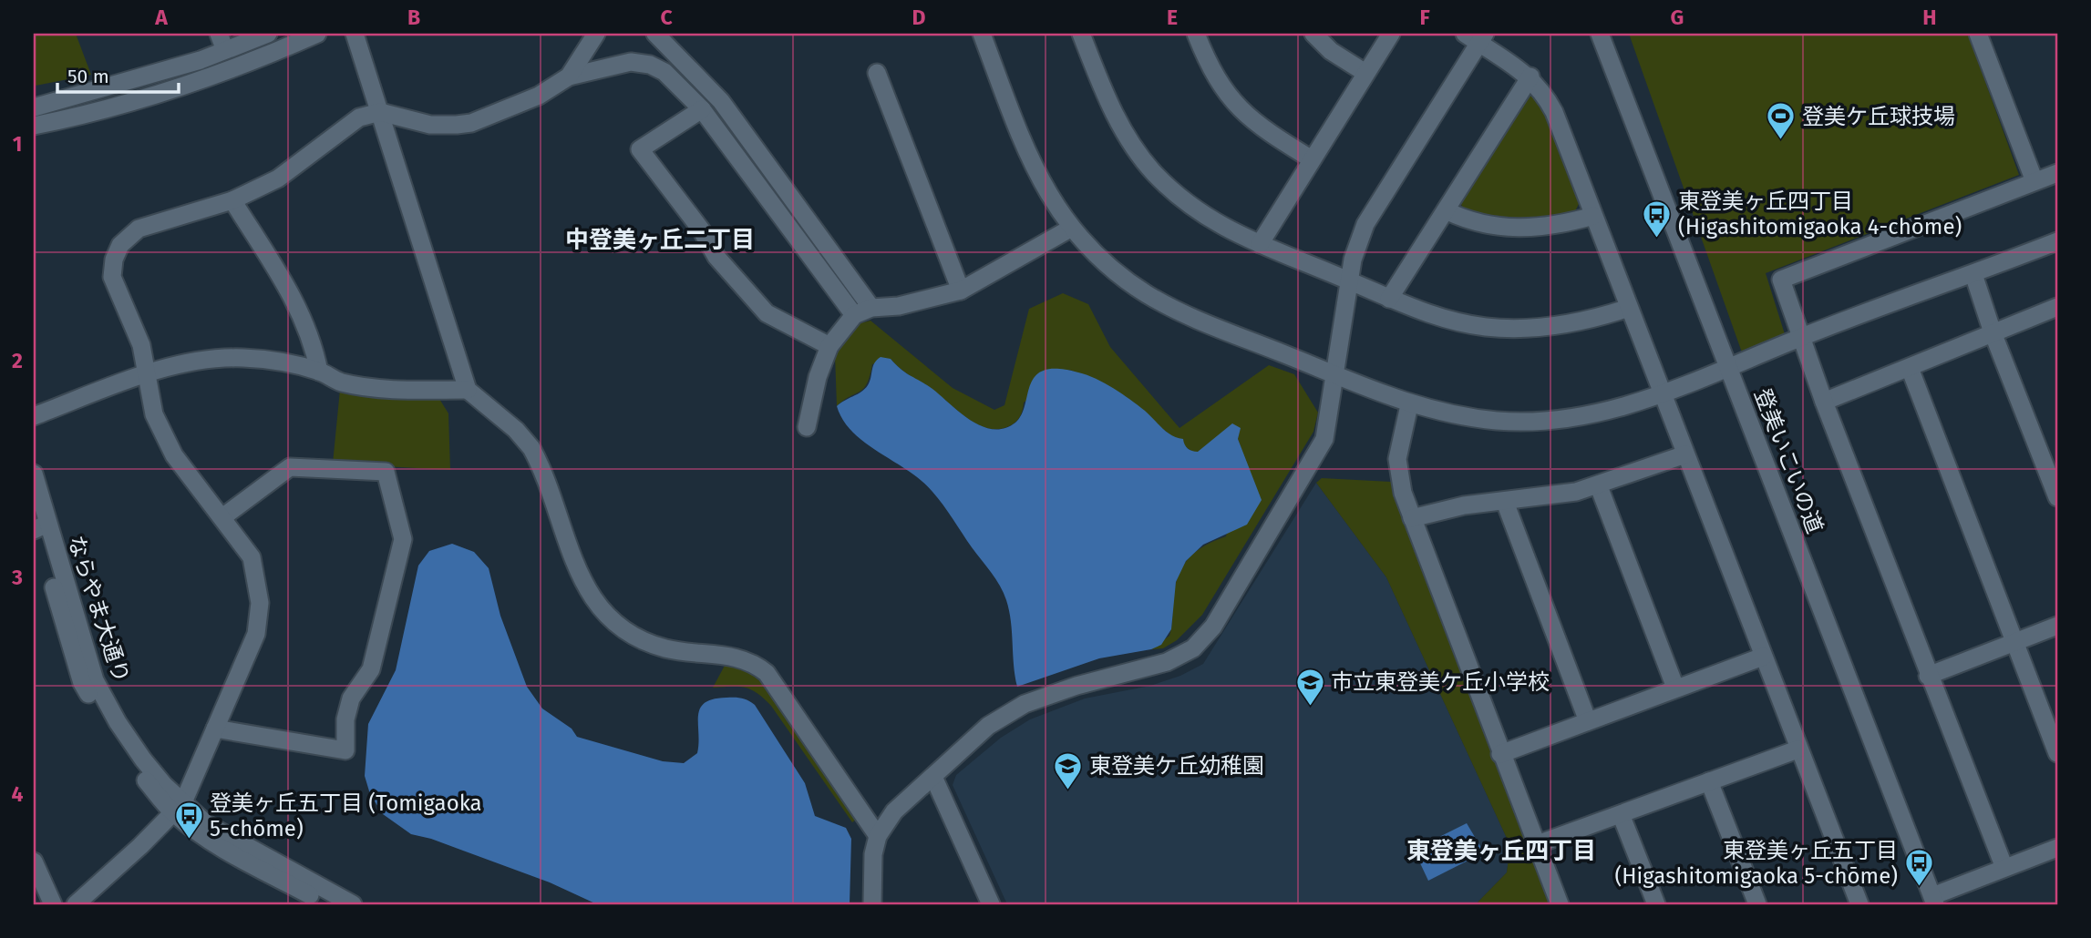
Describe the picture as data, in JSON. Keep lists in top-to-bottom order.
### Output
{
  "streets": {
    "street": ["登美いこいの道", "ならやま大通り"]
  },
  "districts": ["中登美ヶ丘二丁目", "東登美ヶ丘四丁目"],
  "places": {
    "sports": ["登美ケ丘球技場"],
    "bus stop": ["東登美ヶ丘四丁目 (Higashitomigaoka 4-chōme)", "登美ヶ丘五丁目 (Tomigaoka 5-chōme)", "東登美ヶ丘五丁目 (Higashitomigaoka 5-chōme)"],
    "school or university": ["市立東登美ケ丘小学校", "東登美ケ丘幼稚園"]
  },
  "scale_bar": "50 m",
  "grid": {
    "columns": [
      "A",
      "B",
      "C",
      "D",
      "E",
      "F",
      "G",
      "H"
    ],
    "rows": [
      "1",
      "2",
      "3",
      "4"
    ]
  }
}
